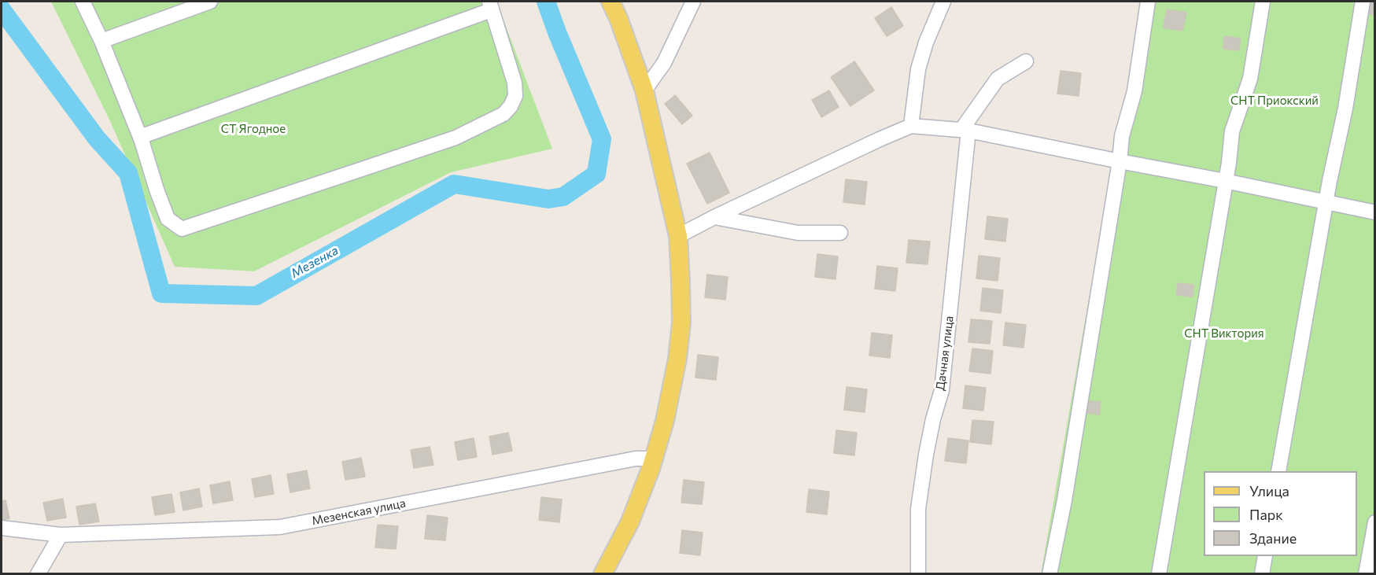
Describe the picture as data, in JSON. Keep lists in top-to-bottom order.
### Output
{
  "streets": {
    "street": ["Дачная улица", "Мезенская улица"]
  },
  "water": ["Мезенка"],
  "parks": ["СНТ Приокский", "СТ Ягодное", "СНТ Виктория"],
  "legend": ["Улица", "Парк", "Здание"]
}
